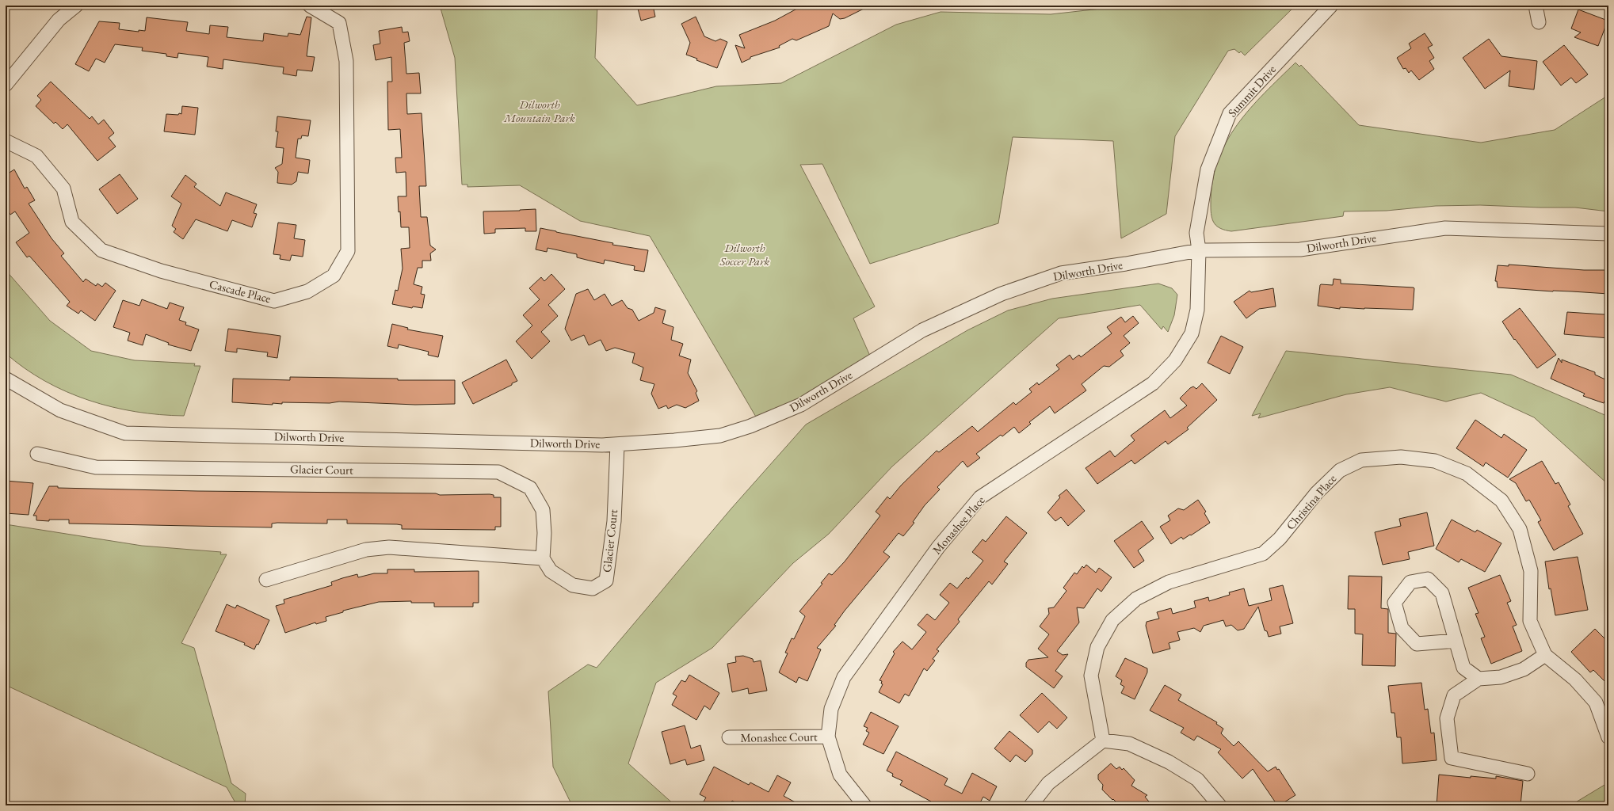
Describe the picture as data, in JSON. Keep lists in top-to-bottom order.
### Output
{
  "streets": {
    "street": [
      "Summit Drive",
      "Dilworth Drive",
      "Cascade Place",
      "Glacier Court",
      "Christina Place",
      "Monashee Place",
      "Monashee Court"
    ]
  },
  "crossings": [
    ["Summit Drive", "Dilworth Drive"],
    ["Summit Drive", "Monashee Place"],
    ["Dilworth Drive", "Glacier Court"],
    ["Dilworth Drive", "Monashee Place"],
    ["Monashee Place", "Monashee Court"]
  ],
  "parks": ["Dilworth Mountain Park", "Dilworth Soccer Park"]
}
